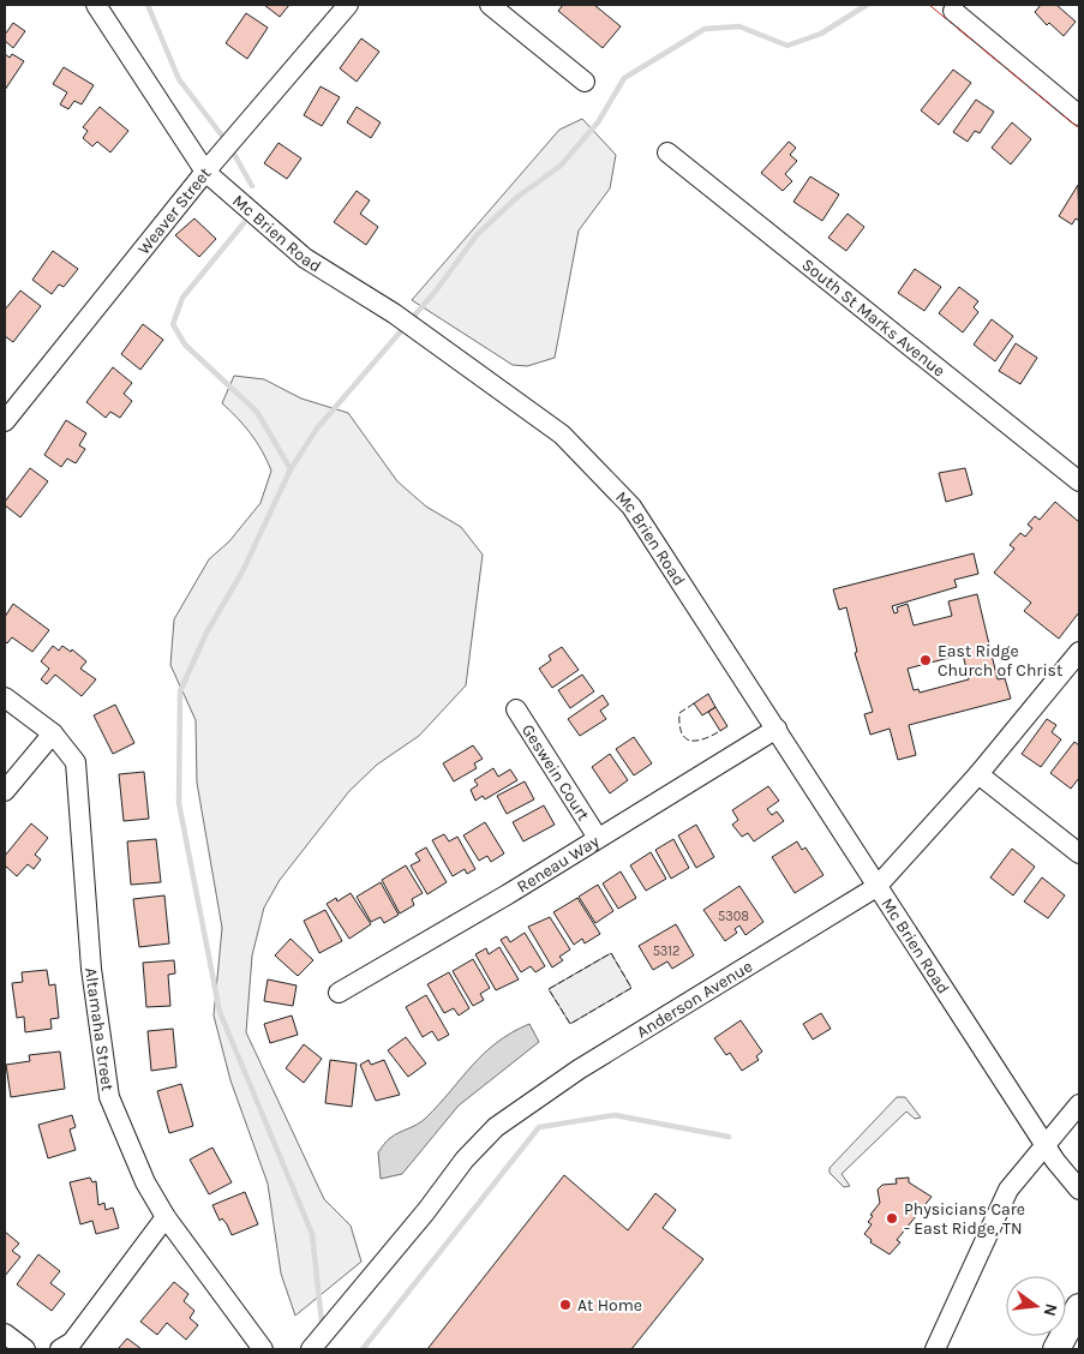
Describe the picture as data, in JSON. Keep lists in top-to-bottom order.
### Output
{
  "streets": {
    "street": [
      "Weaver Street",
      "Mc Brien Road",
      "South St Marks Avenue",
      "Geswein Court",
      "Reneau Way",
      "Anderson Avenue",
      "Altamaha Street"
    ]
  },
  "crossings": [
    ["Weaver Street", "Mc Brien Road"],
    ["Mc Brien Road", "Reneau Way"],
    ["Mc Brien Road", "Anderson Avenue"],
    ["Geswein Court", "Reneau Way"]
  ],
  "places": ["East Ridge Church of Christ", "Physicians Care - East Ridge, TN", "At Home"],
  "house_numbers": ["5308", "5312"],
  "north": "right"
}
